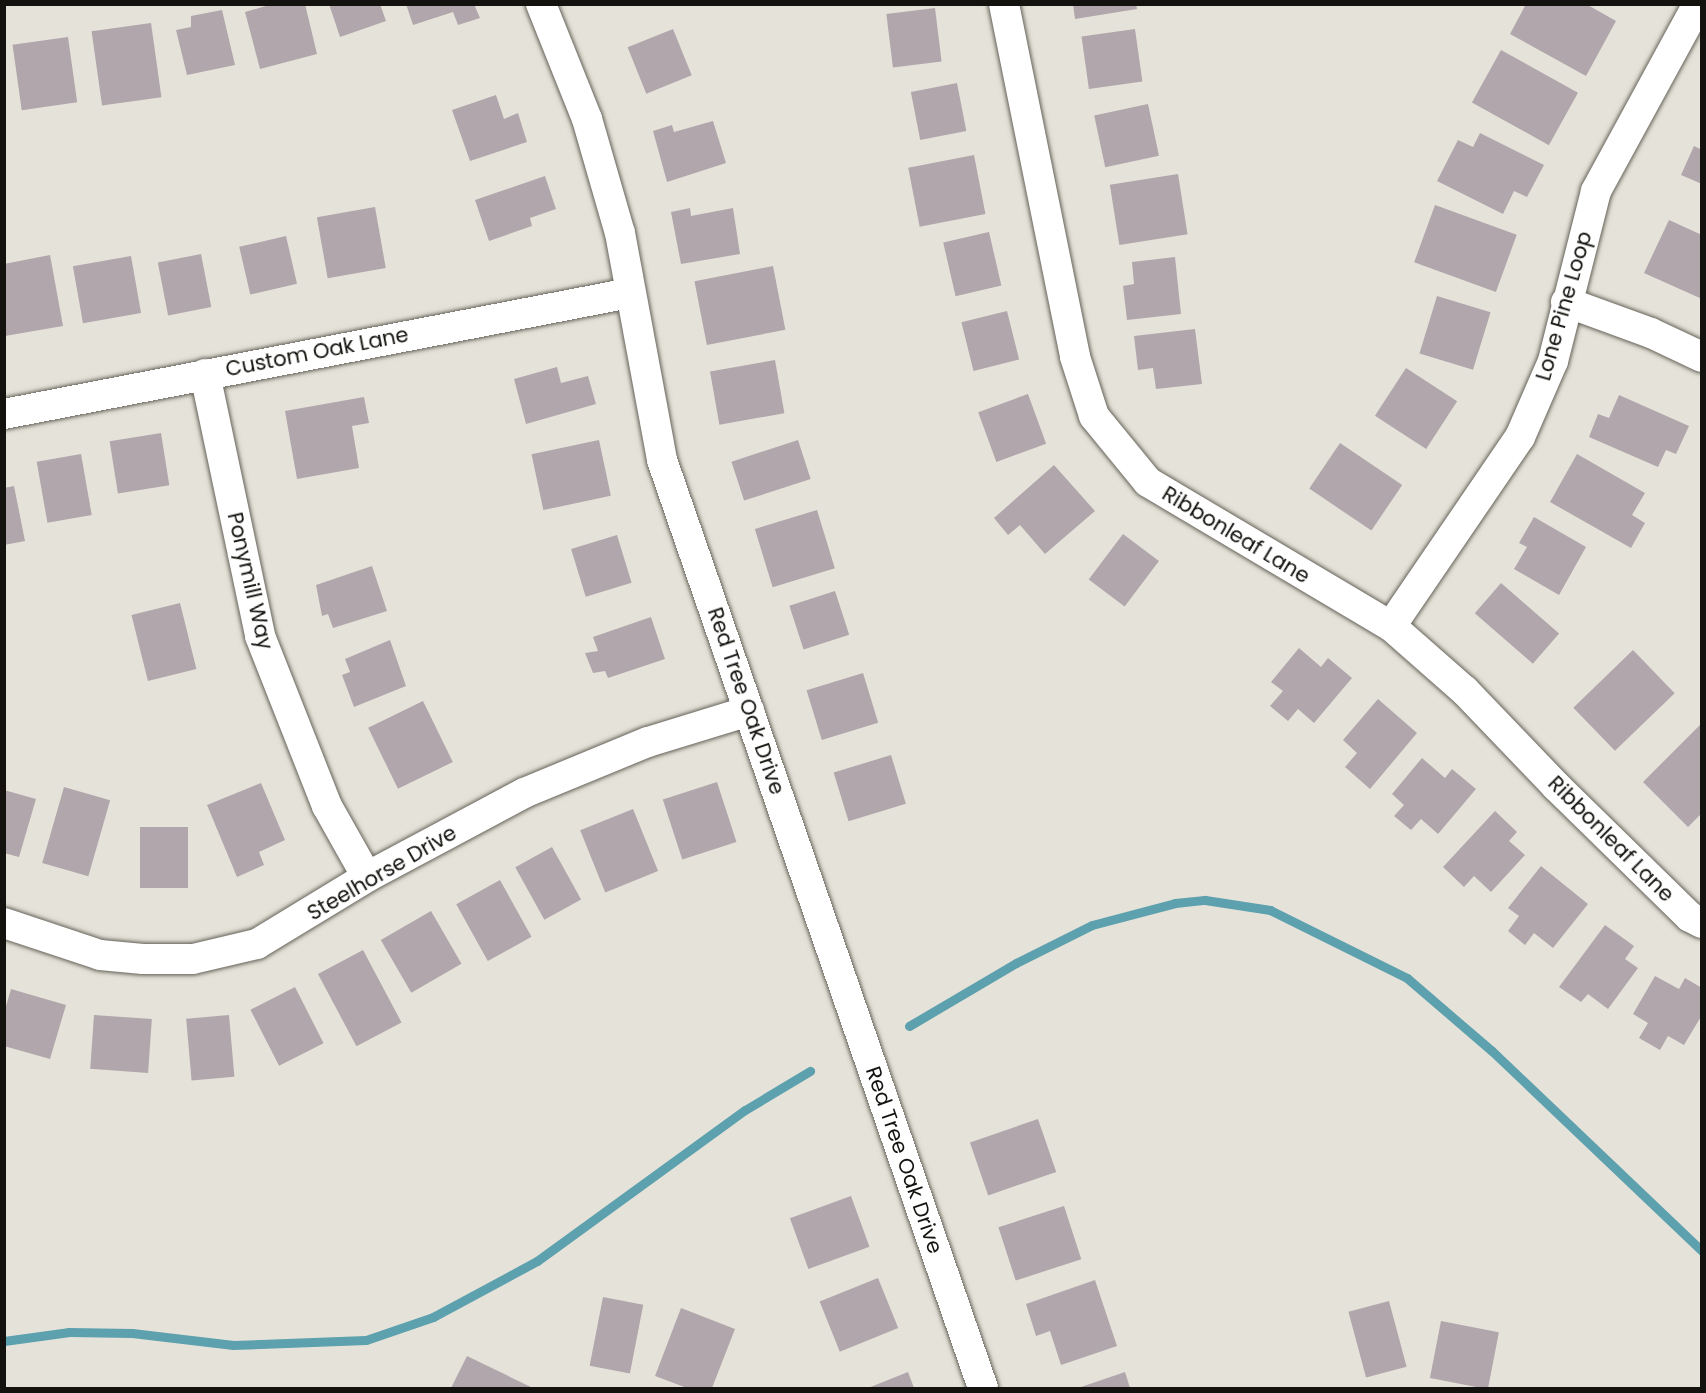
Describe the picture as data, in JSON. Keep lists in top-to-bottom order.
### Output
{
  "streets": {
    "street": [
      "Lone Pine Loop",
      "Custom Oak Lane",
      "Ribbonleaf Lane",
      "Ponymill Way",
      "Red Tree Oak Drive",
      "Steelhorse Drive"
    ]
  },
  "crossings": [
    ["Lone Pine Loop", "Ribbonleaf Lane"],
    ["Custom Oak Lane", "Ponymill Way"],
    ["Custom Oak Lane", "Red Tree Oak Drive"],
    ["Ponymill Way", "Steelhorse Drive"],
    ["Red Tree Oak Drive", "Steelhorse Drive"]
  ]
}
